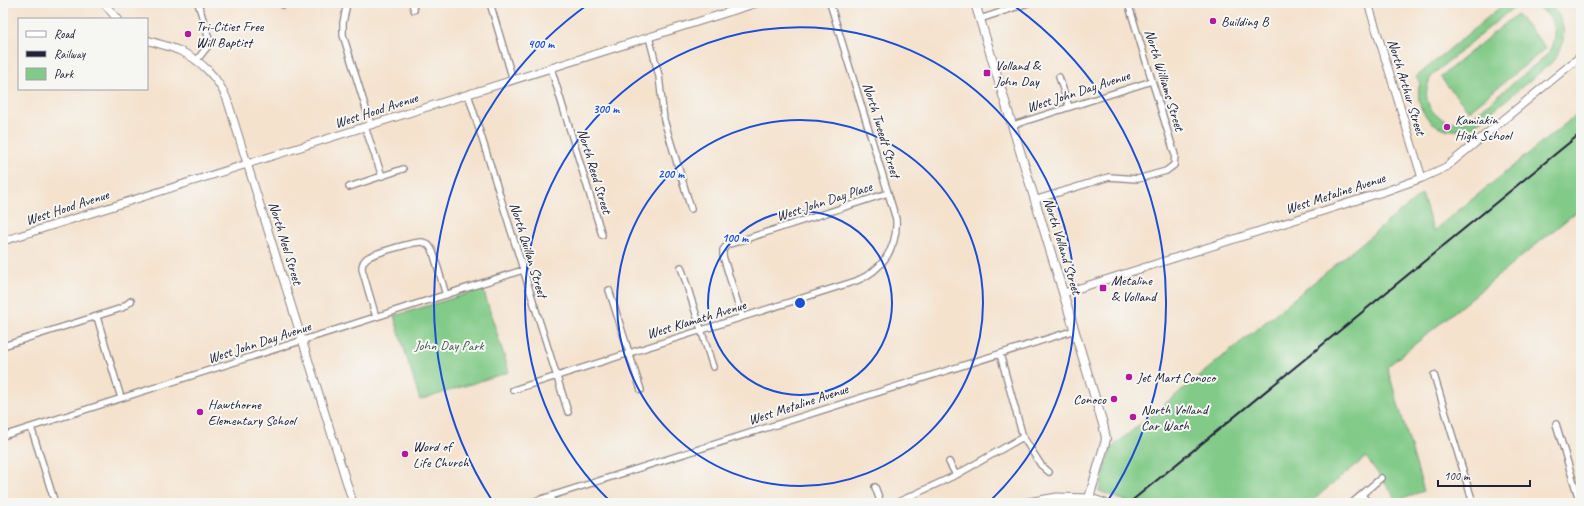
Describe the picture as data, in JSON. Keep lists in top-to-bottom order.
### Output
{
  "streets": {
    "main road": ["North Volland Street"],
    "street": [
      "North Williams Street",
      "North Arthur Street",
      "West John Day Avenue",
      "West Hood Avenue",
      "North Tweedt Street",
      "North Reed Street",
      "West Metaline Avenue",
      "West John Day Place",
      "North Neel Street",
      "North Quillan Street",
      "West Klamath Avenue"
    ]
  },
  "crossings": [
    ["North Williams Street", "West John Day Avenue"],
    ["North Williams Street", "North Volland Street"],
    ["North Arthur Street", "West Metaline Avenue"],
    ["West John Day Avenue", "North Neel Street"],
    ["West John Day Avenue", "North Volland Street"],
    ["West John Day Avenue", "North Quillan Street"],
    ["West Hood Avenue", "North Reed Street"],
    ["West Hood Avenue", "North Neel Street"],
    ["West Hood Avenue", "North Quillan Street"],
    ["North Tweedt Street", "West John Day Place"],
    ["North Tweedt Street", "West Klamath Avenue"],
    ["West Metaline Avenue", "North Volland Street"],
    ["West John Day Place", "West Klamath Avenue"],
    ["North Quillan Street", "West Klamath Avenue"]
  ],
  "parks": ["John Day Park"],
  "places": {
    "other": [
      "Building B",
      "Tri-Cities Free Will Baptist",
      "Kamiakin High School",
      "Jet Mart Conoco",
      "Conoco",
      "Hawthorne Elementary School",
      "North Volland Car Wash",
      "Word of Life Church"
    ],
    "transit": ["Volland & John Day", "Metaline & Volland"]
  },
  "legend": ["Road", "Railway", "Park"],
  "scale_bar": "100 m",
  "rings": [
    "400 m",
    "300 m",
    "200 m",
    "100 m"
  ]
}
